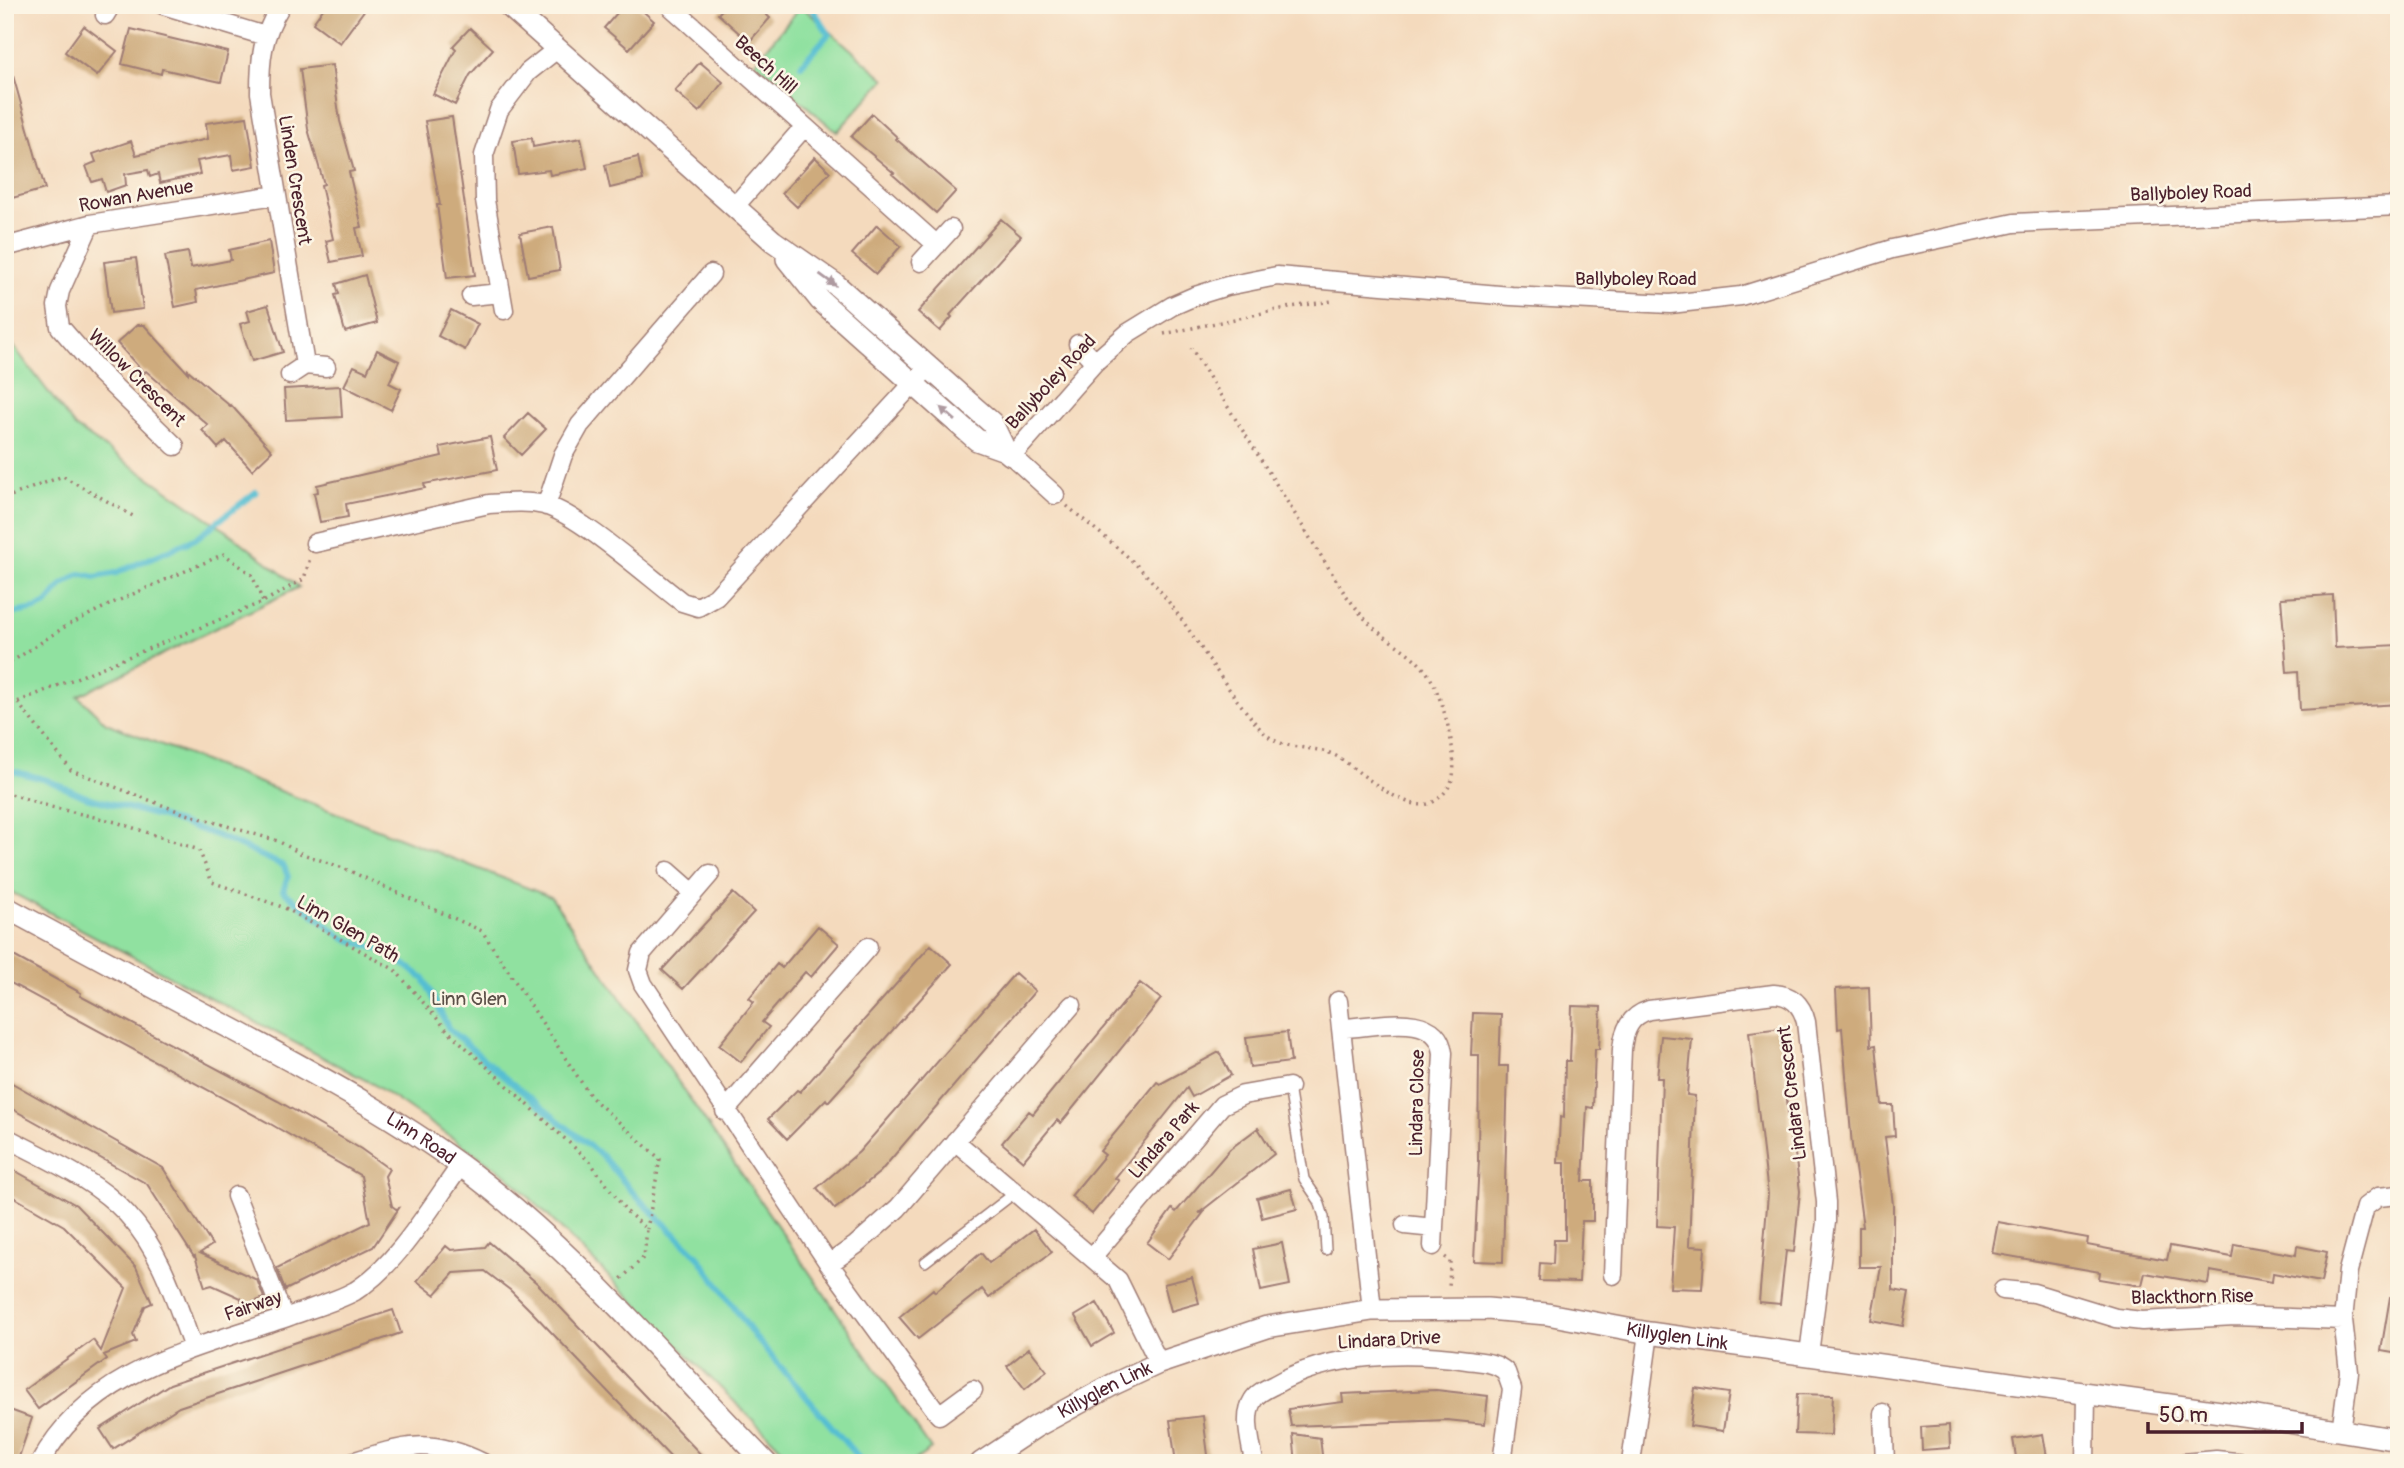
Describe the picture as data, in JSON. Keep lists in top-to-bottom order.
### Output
{
  "streets": {
    "street": [
      "Beech Hill",
      "Linden Crescent",
      "Ballyboley Road",
      "Rowan Avenue",
      "Willow Crescent",
      "Lindara Crescent",
      "Lindara Close",
      "Linn Road",
      "Lindara Park",
      "Blackthorn Rise",
      "Fairway",
      "Killyglen Link",
      "Lindara Drive"
    ],
    "path": ["Linn Glen Path"]
  },
  "crossings": [
    ["Linden Crescent", "Rowan Avenue"],
    ["Rowan Avenue", "Willow Crescent"],
    ["Lindara Crescent", "Killyglen Link"],
    ["Linn Road", "Fairway"]
  ],
  "parks": ["Linn Glen"],
  "scale_bar": "50 m"
}
